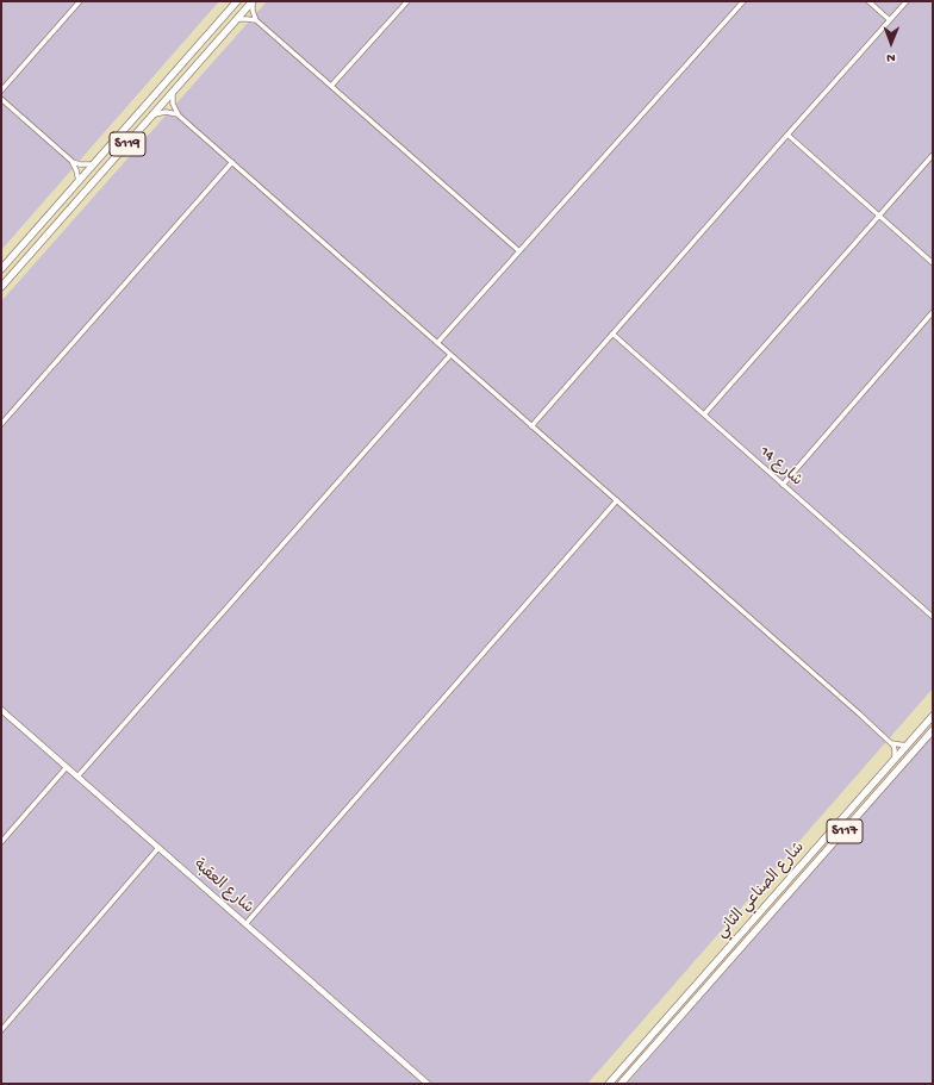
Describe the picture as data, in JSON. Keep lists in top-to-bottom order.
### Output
{
  "streets": {
    "main road": ["S119", "S117", "شارع الصناعي الثاني"],
    "street": ["شارع 14", "شارع العقبة"]
  },
  "north": "bottom"
}
